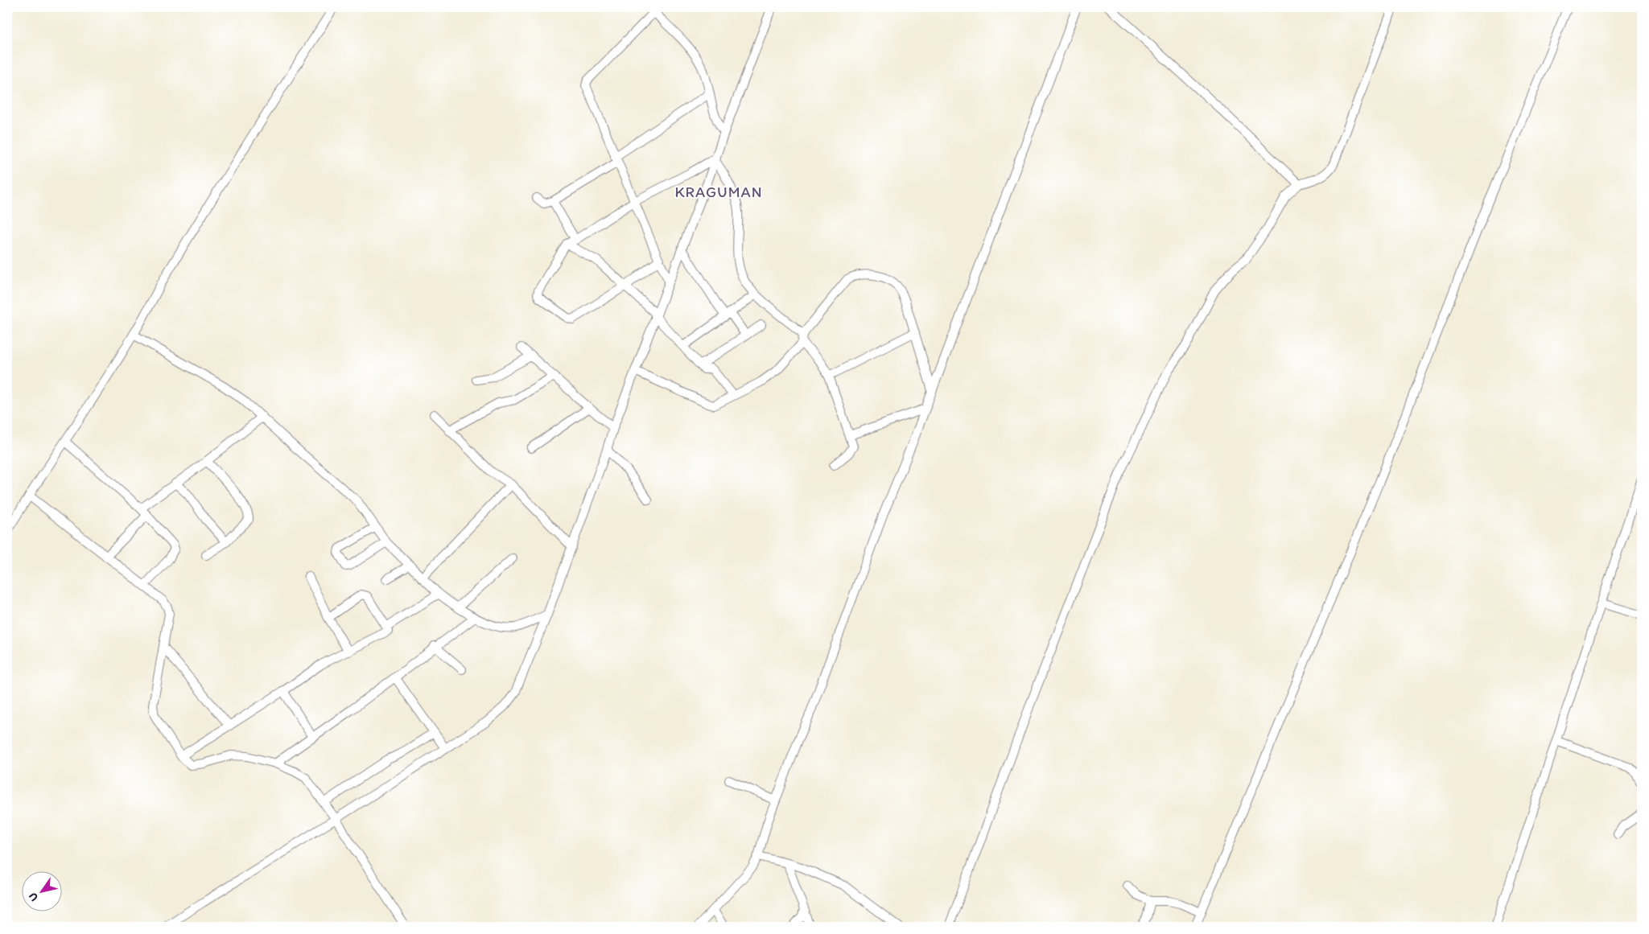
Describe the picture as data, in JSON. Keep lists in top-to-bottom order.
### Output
{
  "districts": ["KRAGUMAN"],
  "north": "bottom left"
}
